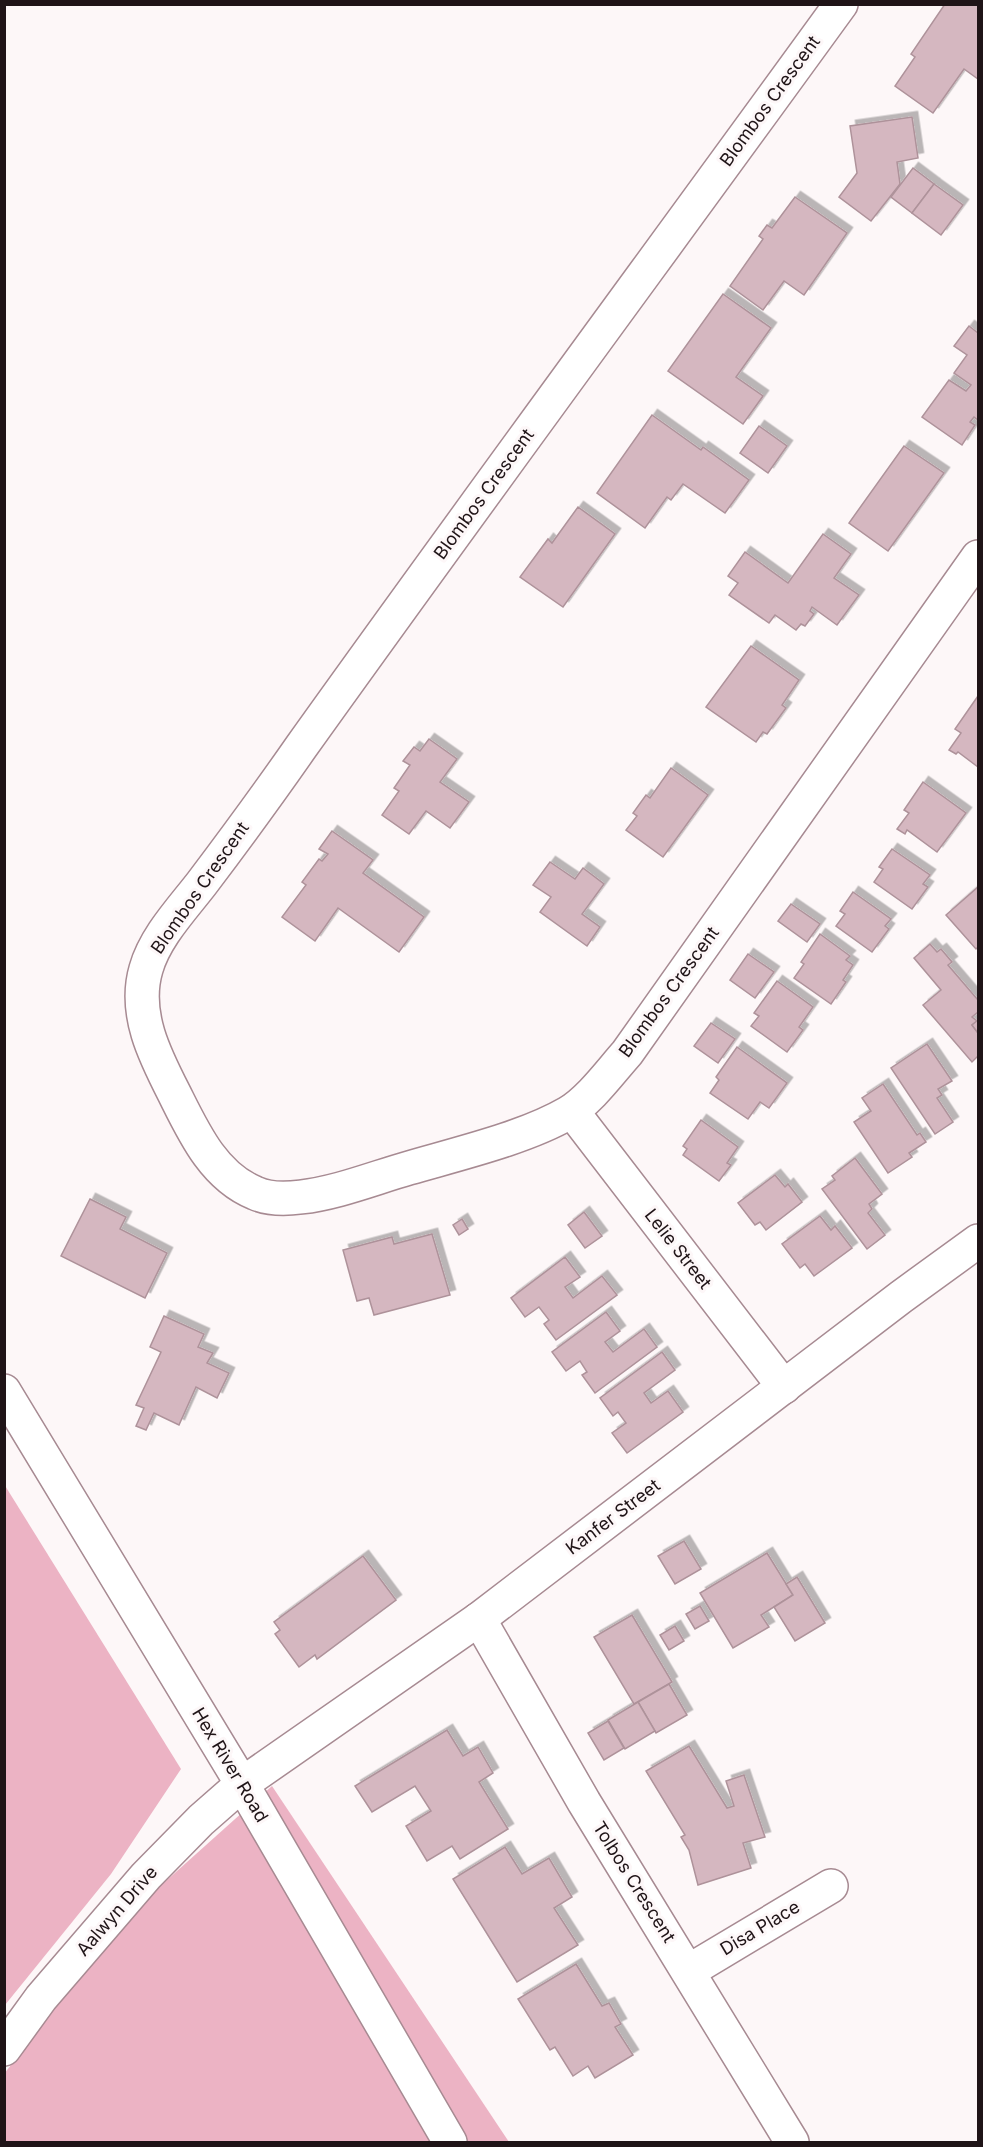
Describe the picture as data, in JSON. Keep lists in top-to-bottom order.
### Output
{
  "streets": {
    "street": [
      "Blombos Crescent",
      "Lelie Street",
      "Kanfer Street",
      "Hex River Road",
      "Tolbos Crescent",
      "Aalwyn Drive",
      "Disa Place"
    ]
  },
  "crossings": [
    ["Blombos Crescent", "Lelie Street"],
    ["Lelie Street", "Kanfer Street"],
    ["Kanfer Street", "Hex River Road"],
    ["Kanfer Street", "Tolbos Crescent"],
    ["Kanfer Street", "Aalwyn Drive"],
    ["Hex River Road", "Aalwyn Drive"],
    ["Tolbos Crescent", "Disa Place"]
  ]
}
